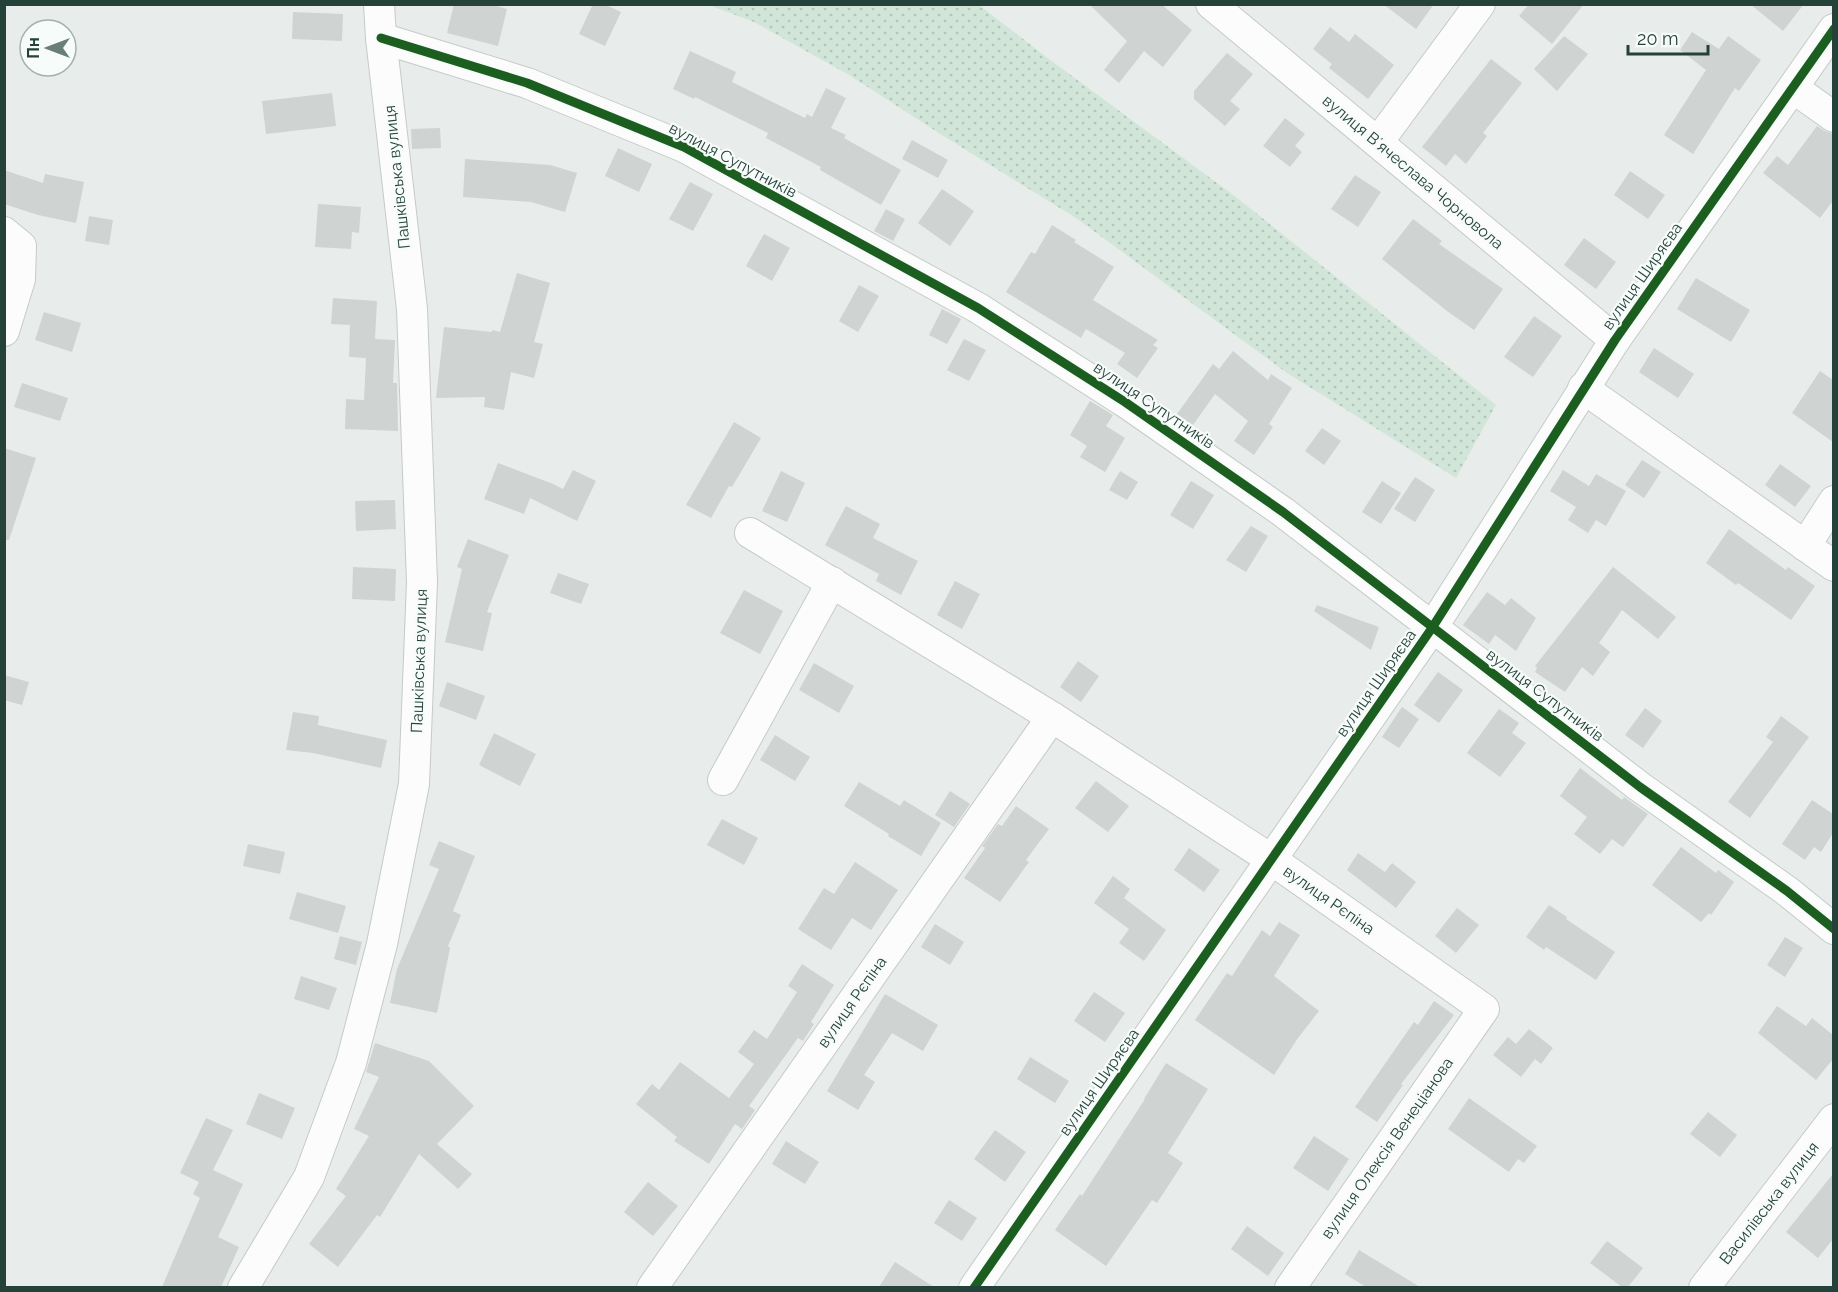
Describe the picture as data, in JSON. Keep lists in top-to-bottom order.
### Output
{
  "streets": {
    "street": [
      "вулиця Супутників",
      "вулиця Вʼячеслава Чорновола",
      "Пашківська вулиця",
      "вулиця Ширяєва",
      "вулиця Рєпіна",
      "вулиця Олексія Венеціанова",
      "Василівська вулиця"
    ]
  },
  "crossings": [
    ["вулиця Супутників", "Пашківська вулиця"],
    ["вулиця Супутників", "вулиця Ширяєва"],
    ["вулиця Вʼячеслава Чорновола", "вулиця Ширяєва"],
    ["вулиця Ширяєва", "вулиця Рєпіна"],
    ["вулиця Рєпіна", "вулиця Олексія Венеціанова"]
  ],
  "scale_bar": "20 m",
  "north": "left"
}
